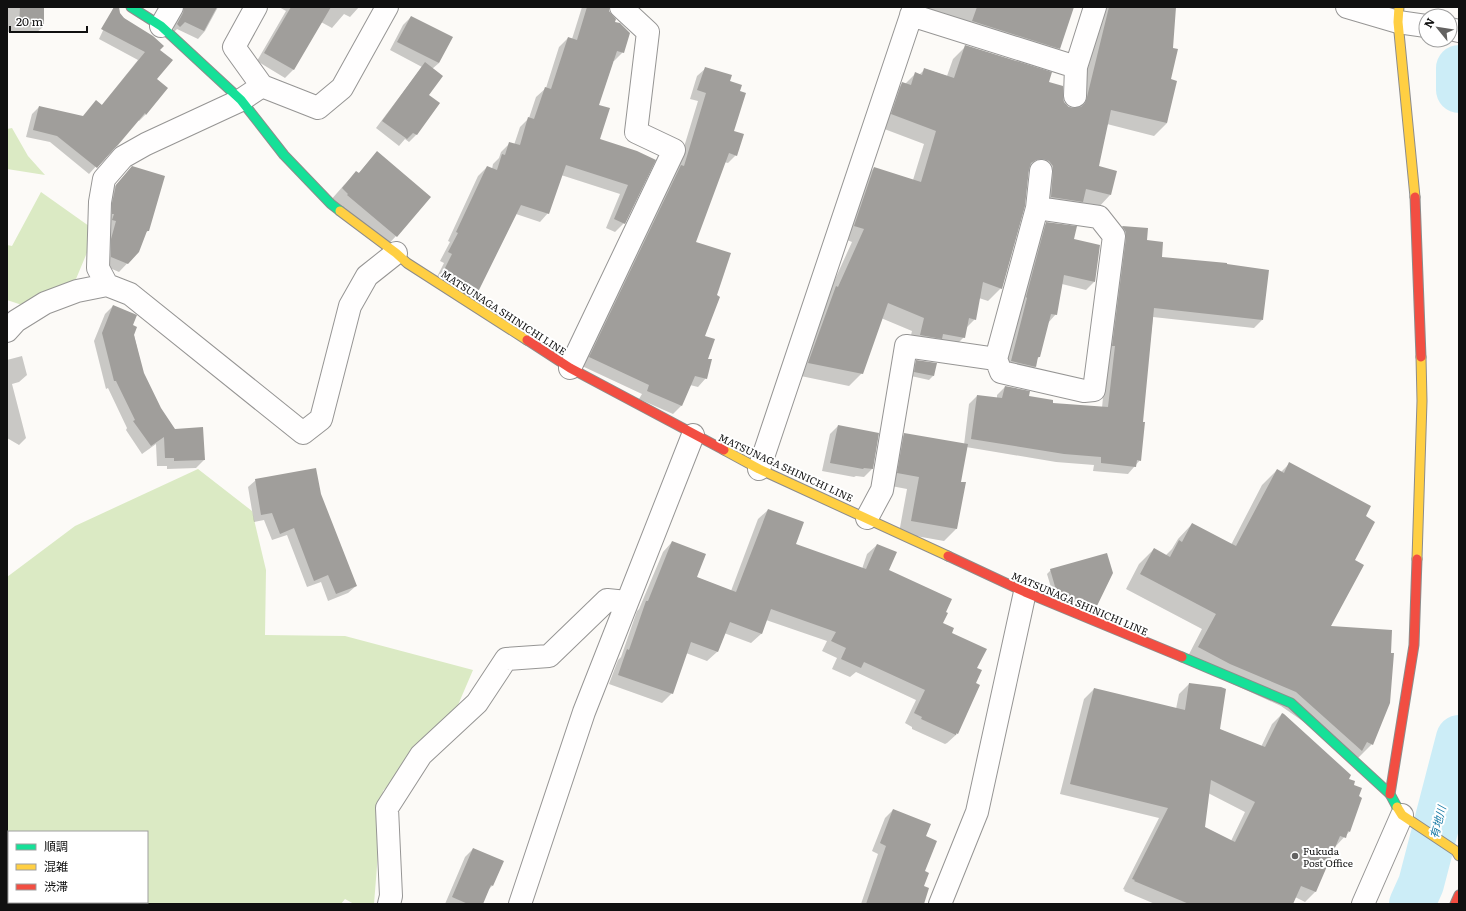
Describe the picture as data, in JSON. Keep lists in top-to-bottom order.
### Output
{
  "streets": {
    "main road": ["MATSUNAGA SHINICHI LINE"]
  },
  "water": ["有地川"],
  "places": ["Fukuda Post Office"],
  "legend": ["順調", "混雑", "渋滞"],
  "scale_bar": "20 m",
  "north": "top left"
}
